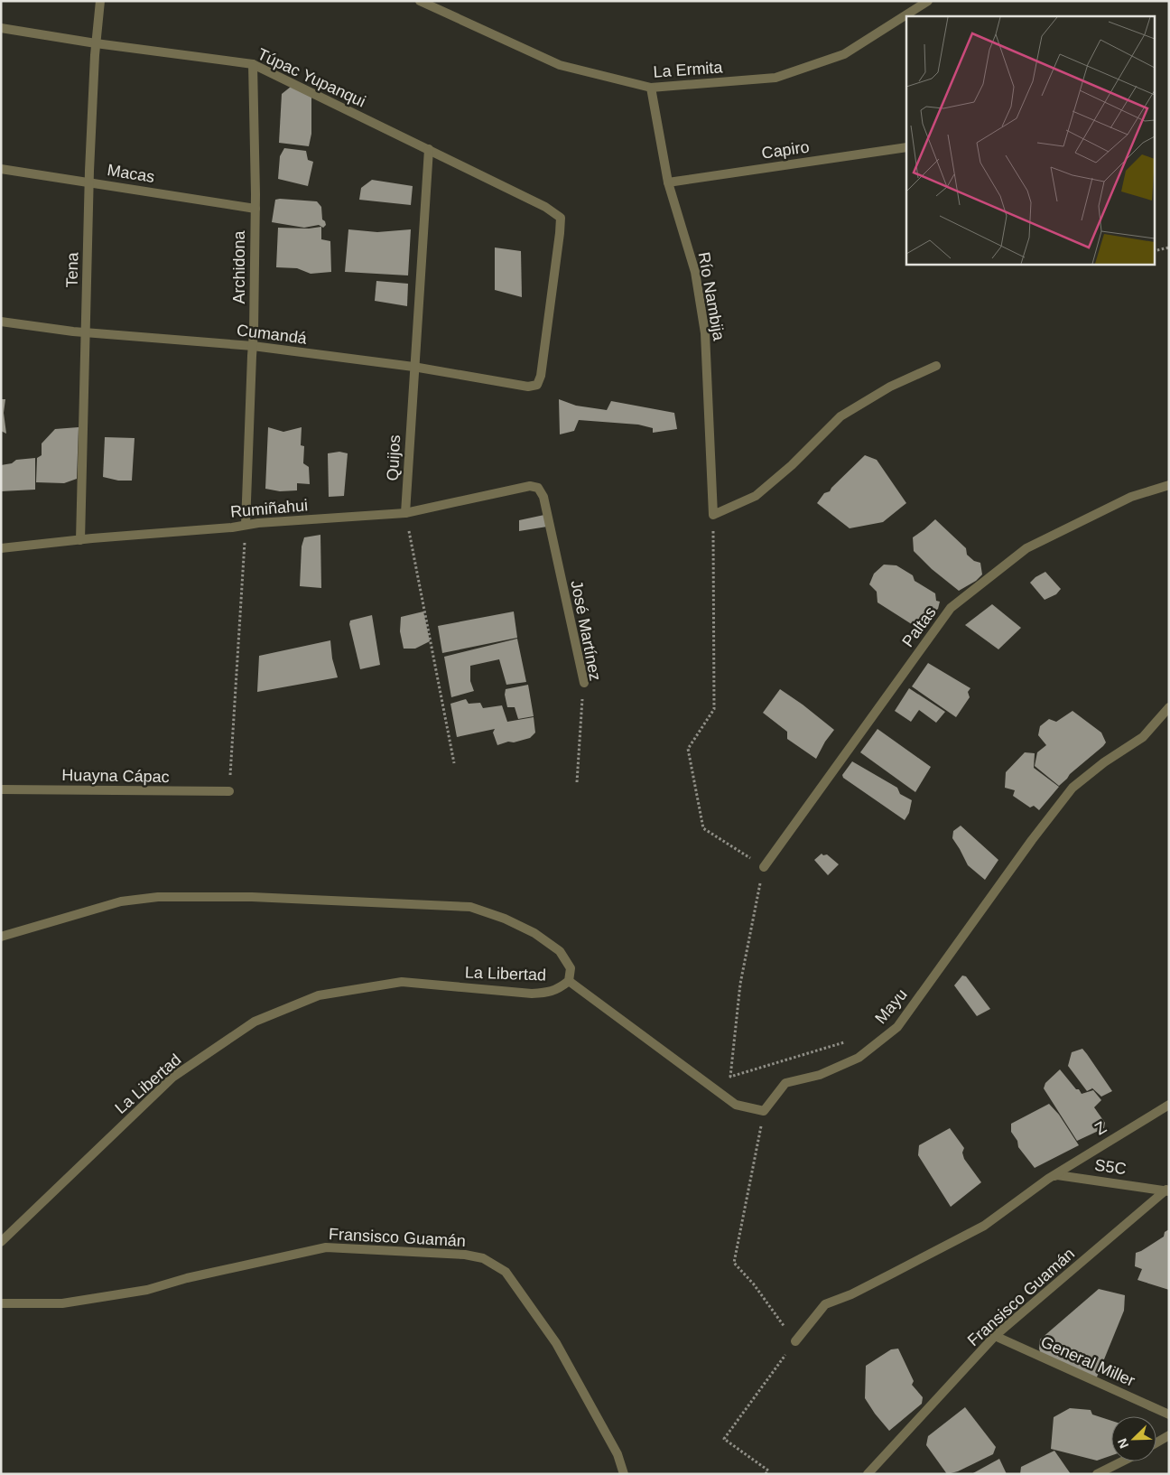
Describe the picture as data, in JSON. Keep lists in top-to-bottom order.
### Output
{
  "streets": {
    "street": [
      "La Ermita",
      "Túpac Yupanqui",
      "Capiro",
      "Macas",
      "Archidona",
      "Tena",
      "Río Nambija",
      "Cumandá",
      "Quijos",
      "Rumiñahui",
      "Paltas",
      "José Martínez",
      "Huayna Cápac",
      "La Libertad",
      "Mayu",
      "Z",
      "S5C",
      "Fransisco Guamán",
      "General Miller"
    ]
  },
  "crossings": [
    ["La Ermita", "Río Nambija"],
    ["Túpac Yupanqui", "Archidona"],
    ["Túpac Yupanqui", "Tena"],
    ["Túpac Yupanqui", "Cumandá"],
    ["Túpac Yupanqui", "Quijos"],
    ["Capiro", "Río Nambija"],
    ["Macas", "Archidona"],
    ["Macas", "Tena"],
    ["Archidona", "Cumandá"],
    ["Archidona", "Rumiñahui"],
    ["Tena", "Cumandá"],
    ["Tena", "Rumiñahui"],
    ["Cumandá", "Quijos"],
    ["Quijos", "Rumiñahui"],
    ["Rumiñahui", "José Martínez"],
    ["Z", "S5C"],
    ["S5C", "Fransisco Guamán"],
    ["Fransisco Guamán", "General Miller"]
  ],
  "north": "bottom left"
}
